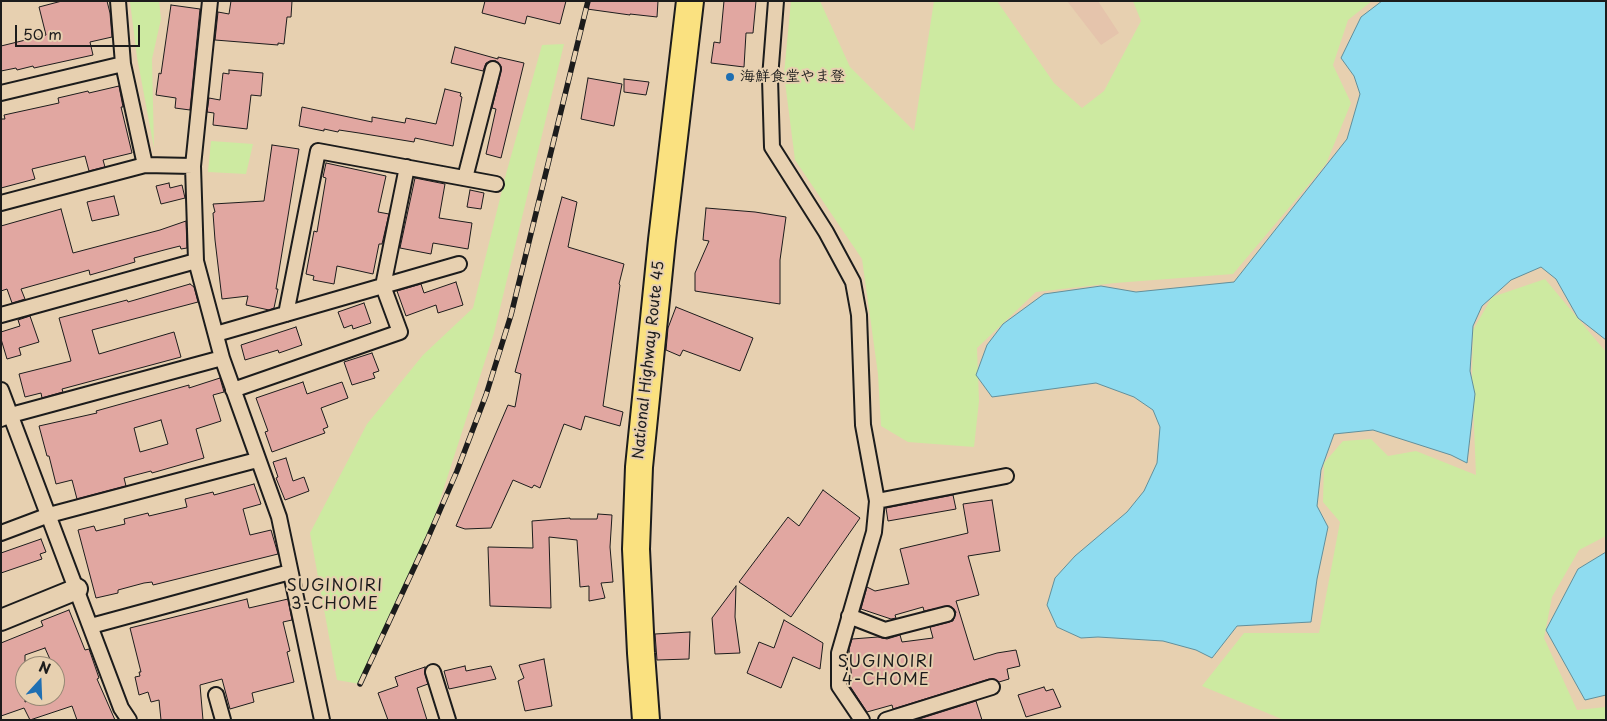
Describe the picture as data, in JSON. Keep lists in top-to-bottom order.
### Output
{
  "streets": {
    "highway": ["National Highway Route 45"]
  },
  "districts": ["SUGINOIRI 3-CHOME", "SUGINOIRI 4-CHOME"],
  "places": ["海鮮食堂やま登"],
  "scale_bar": "50 m",
  "north": "top"
}
